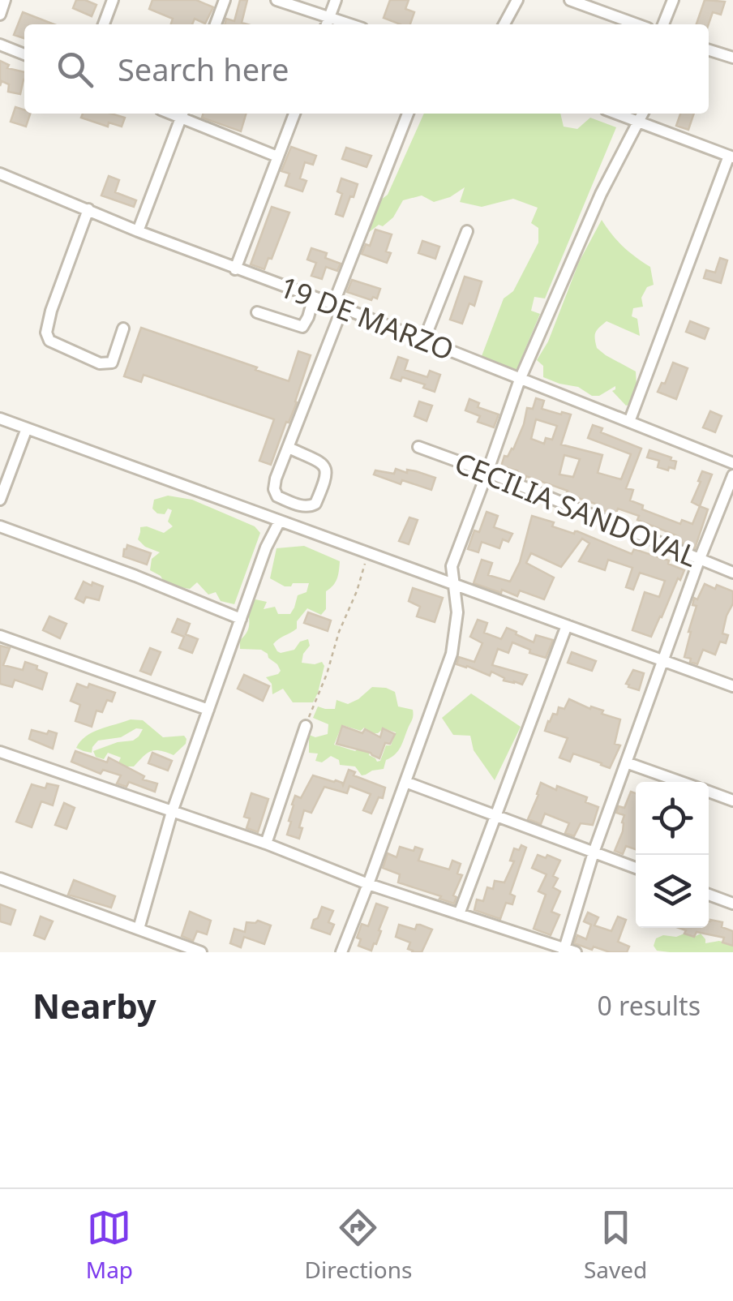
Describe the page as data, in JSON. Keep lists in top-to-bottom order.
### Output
{
  "streets": {
    "street": ["19 DE MARZO", "CECILIA SANDOVAL"]
  },
  "page": {
    "search": "Search here",
    "heading": ["Nearby", "0 results"],
    "nav": ["Map", "Directions", "Saved"]
  }
}
